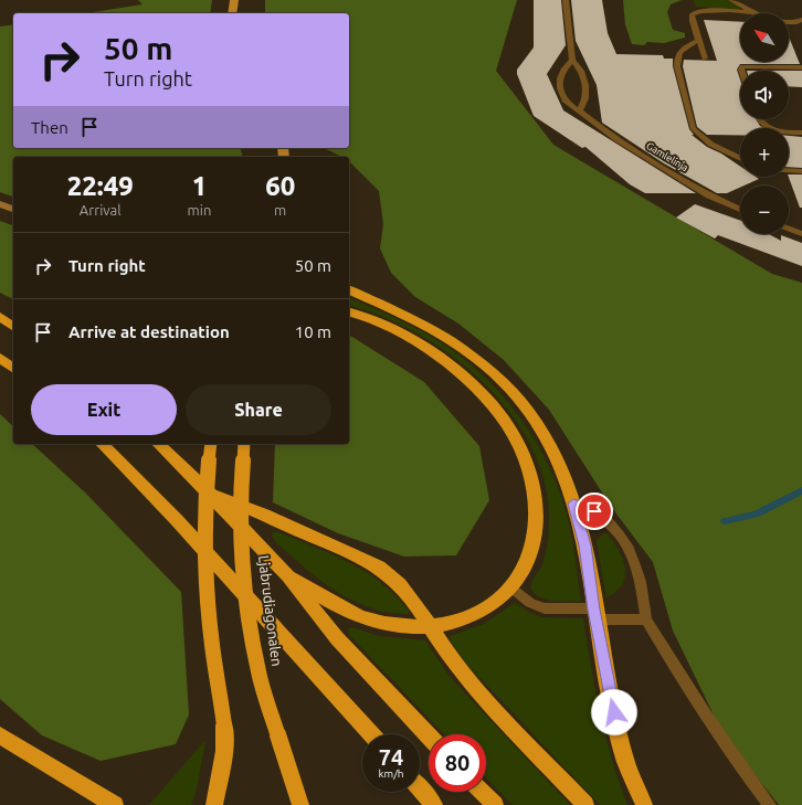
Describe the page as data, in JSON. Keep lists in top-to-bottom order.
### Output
{
  "streets": {
    "highway": ["Ljabrudiagonalen"],
    "lane": ["Gamlelinja"]
  },
  "north": "top left",
  "page": {
    "map_buttons": ["+", "−"],
    "turn": ["50 m", "Turn right"],
    "then": "Then",
    "eta": [
      "22:49",
      "Arrival",
      "1",
      "min",
      "60",
      "m"
    ],
    "list": [
      {
        "name": "Turn right",
        "value": "50 m"
      },
      {
        "name": "Arrive at destination",
        "value": "10 m"
      }
    ],
    "buttons": ["Exit", "Share"],
    "speed": "74 km/h",
    "limit": "80"
  }
}
